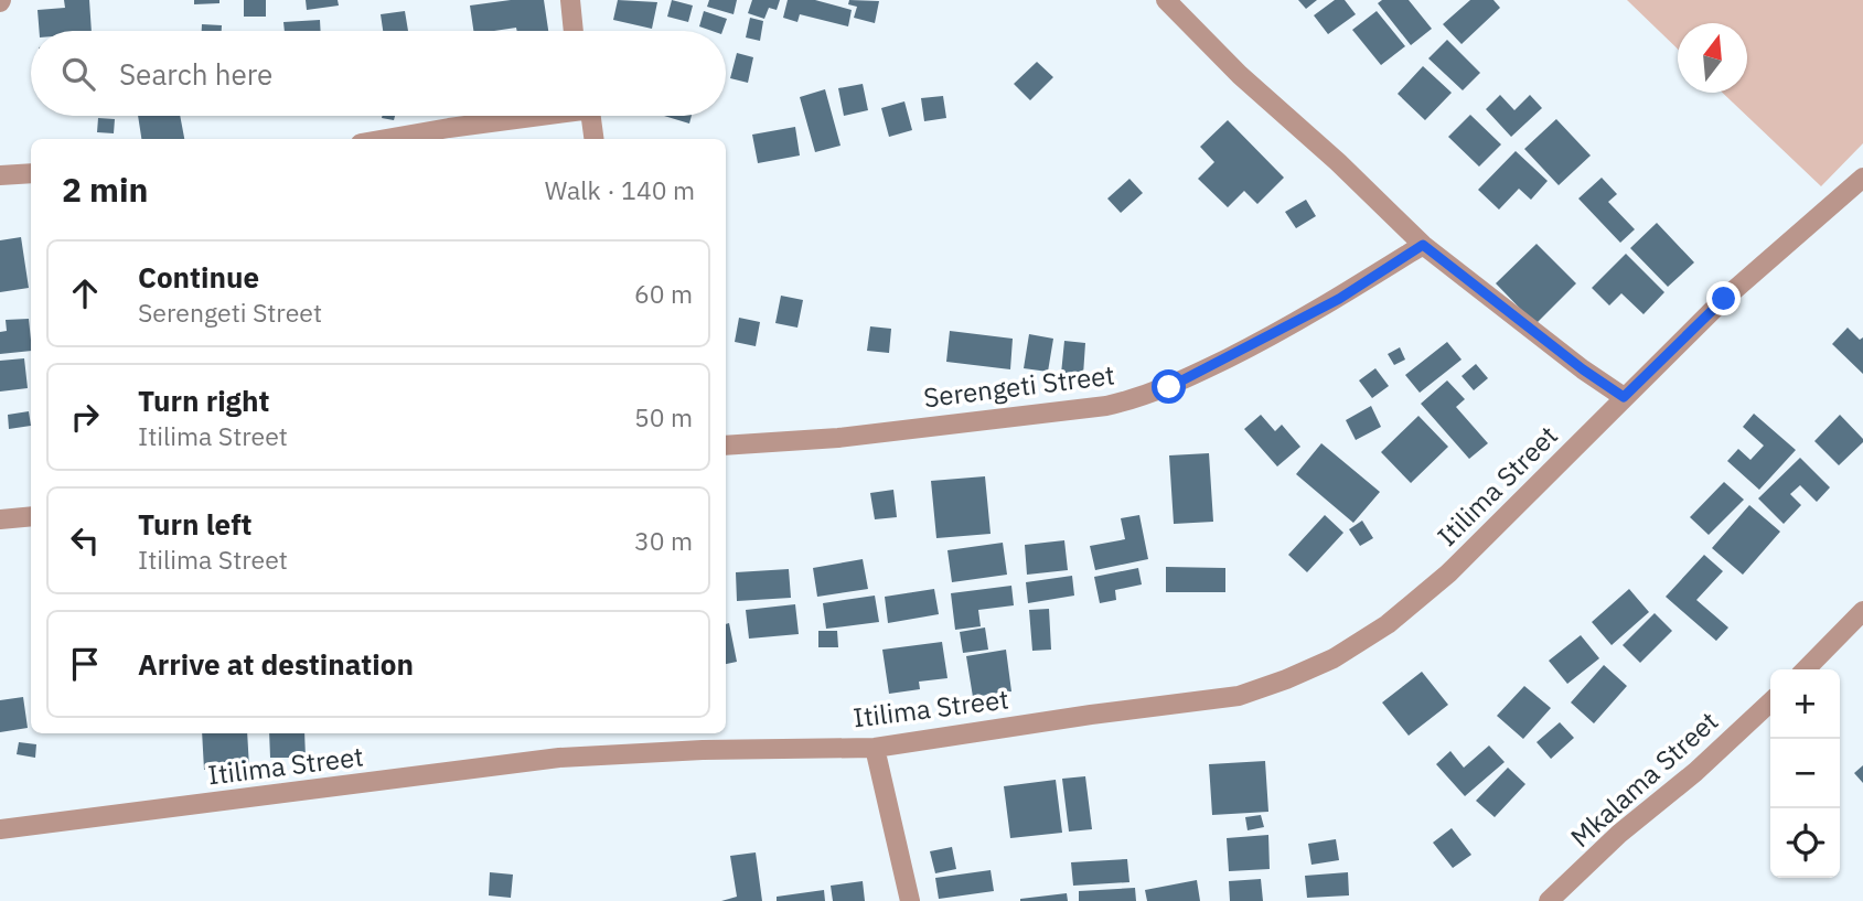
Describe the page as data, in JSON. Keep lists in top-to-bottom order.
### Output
{
  "streets": {
    "street": ["Serengeti Street", "Itilima Street", "Mkalama Street"]
  },
  "north": "top",
  "page": {
    "search": "Search here",
    "heading": ["2 min", "Walk · 140 m"],
    "list": [
      ["Continue", "Serengeti Street", "60 m"],
      ["Turn right", "Itilima Street", "50 m"],
      ["Turn left", "Itilima Street", "30 m"],
      "Arrive at destination"
    ],
    "map_buttons": ["+", "−"]
  }
}
